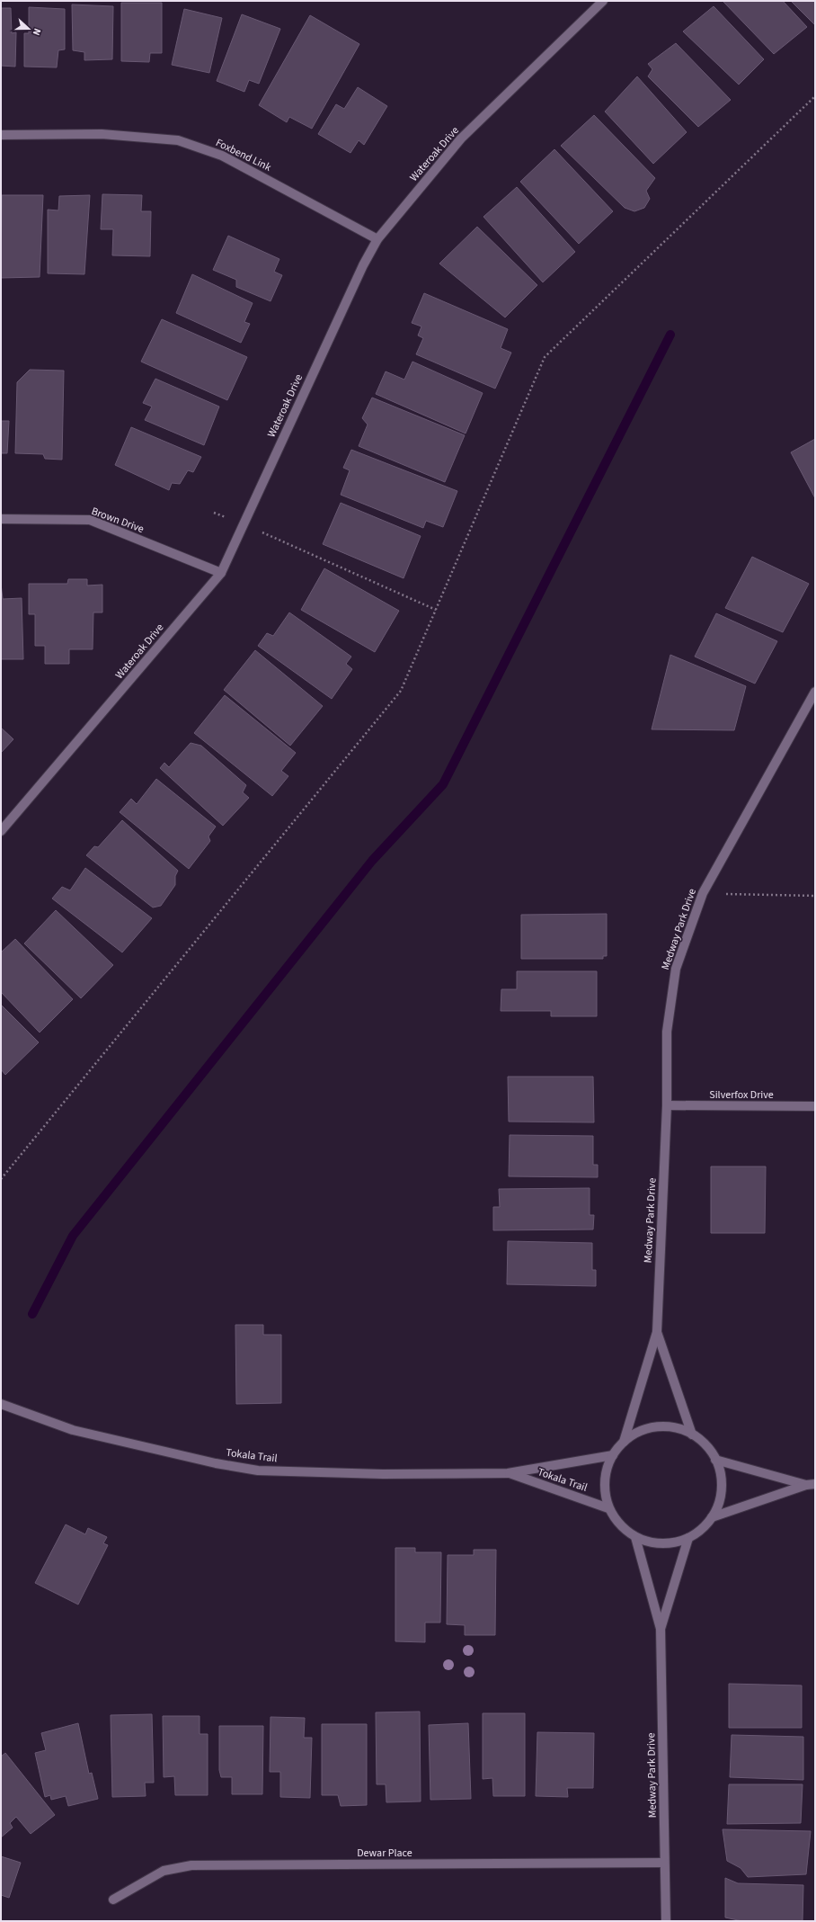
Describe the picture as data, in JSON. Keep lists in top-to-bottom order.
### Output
{
  "streets": {
    "street": [
      "Wateroak Drive",
      "Foxbend Link",
      "Brown Drive",
      "Medway Park Drive",
      "Silverfox Drive",
      "Tokala Trail",
      "Dewar Place"
    ]
  },
  "crossings": [
    ["Wateroak Drive", "Foxbend Link"],
    ["Wateroak Drive", "Brown Drive"],
    ["Medway Park Drive", "Silverfox Drive"],
    ["Medway Park Drive", "Tokala Trail"],
    ["Medway Park Drive", "Dewar Place"]
  ],
  "north": "right"
}
